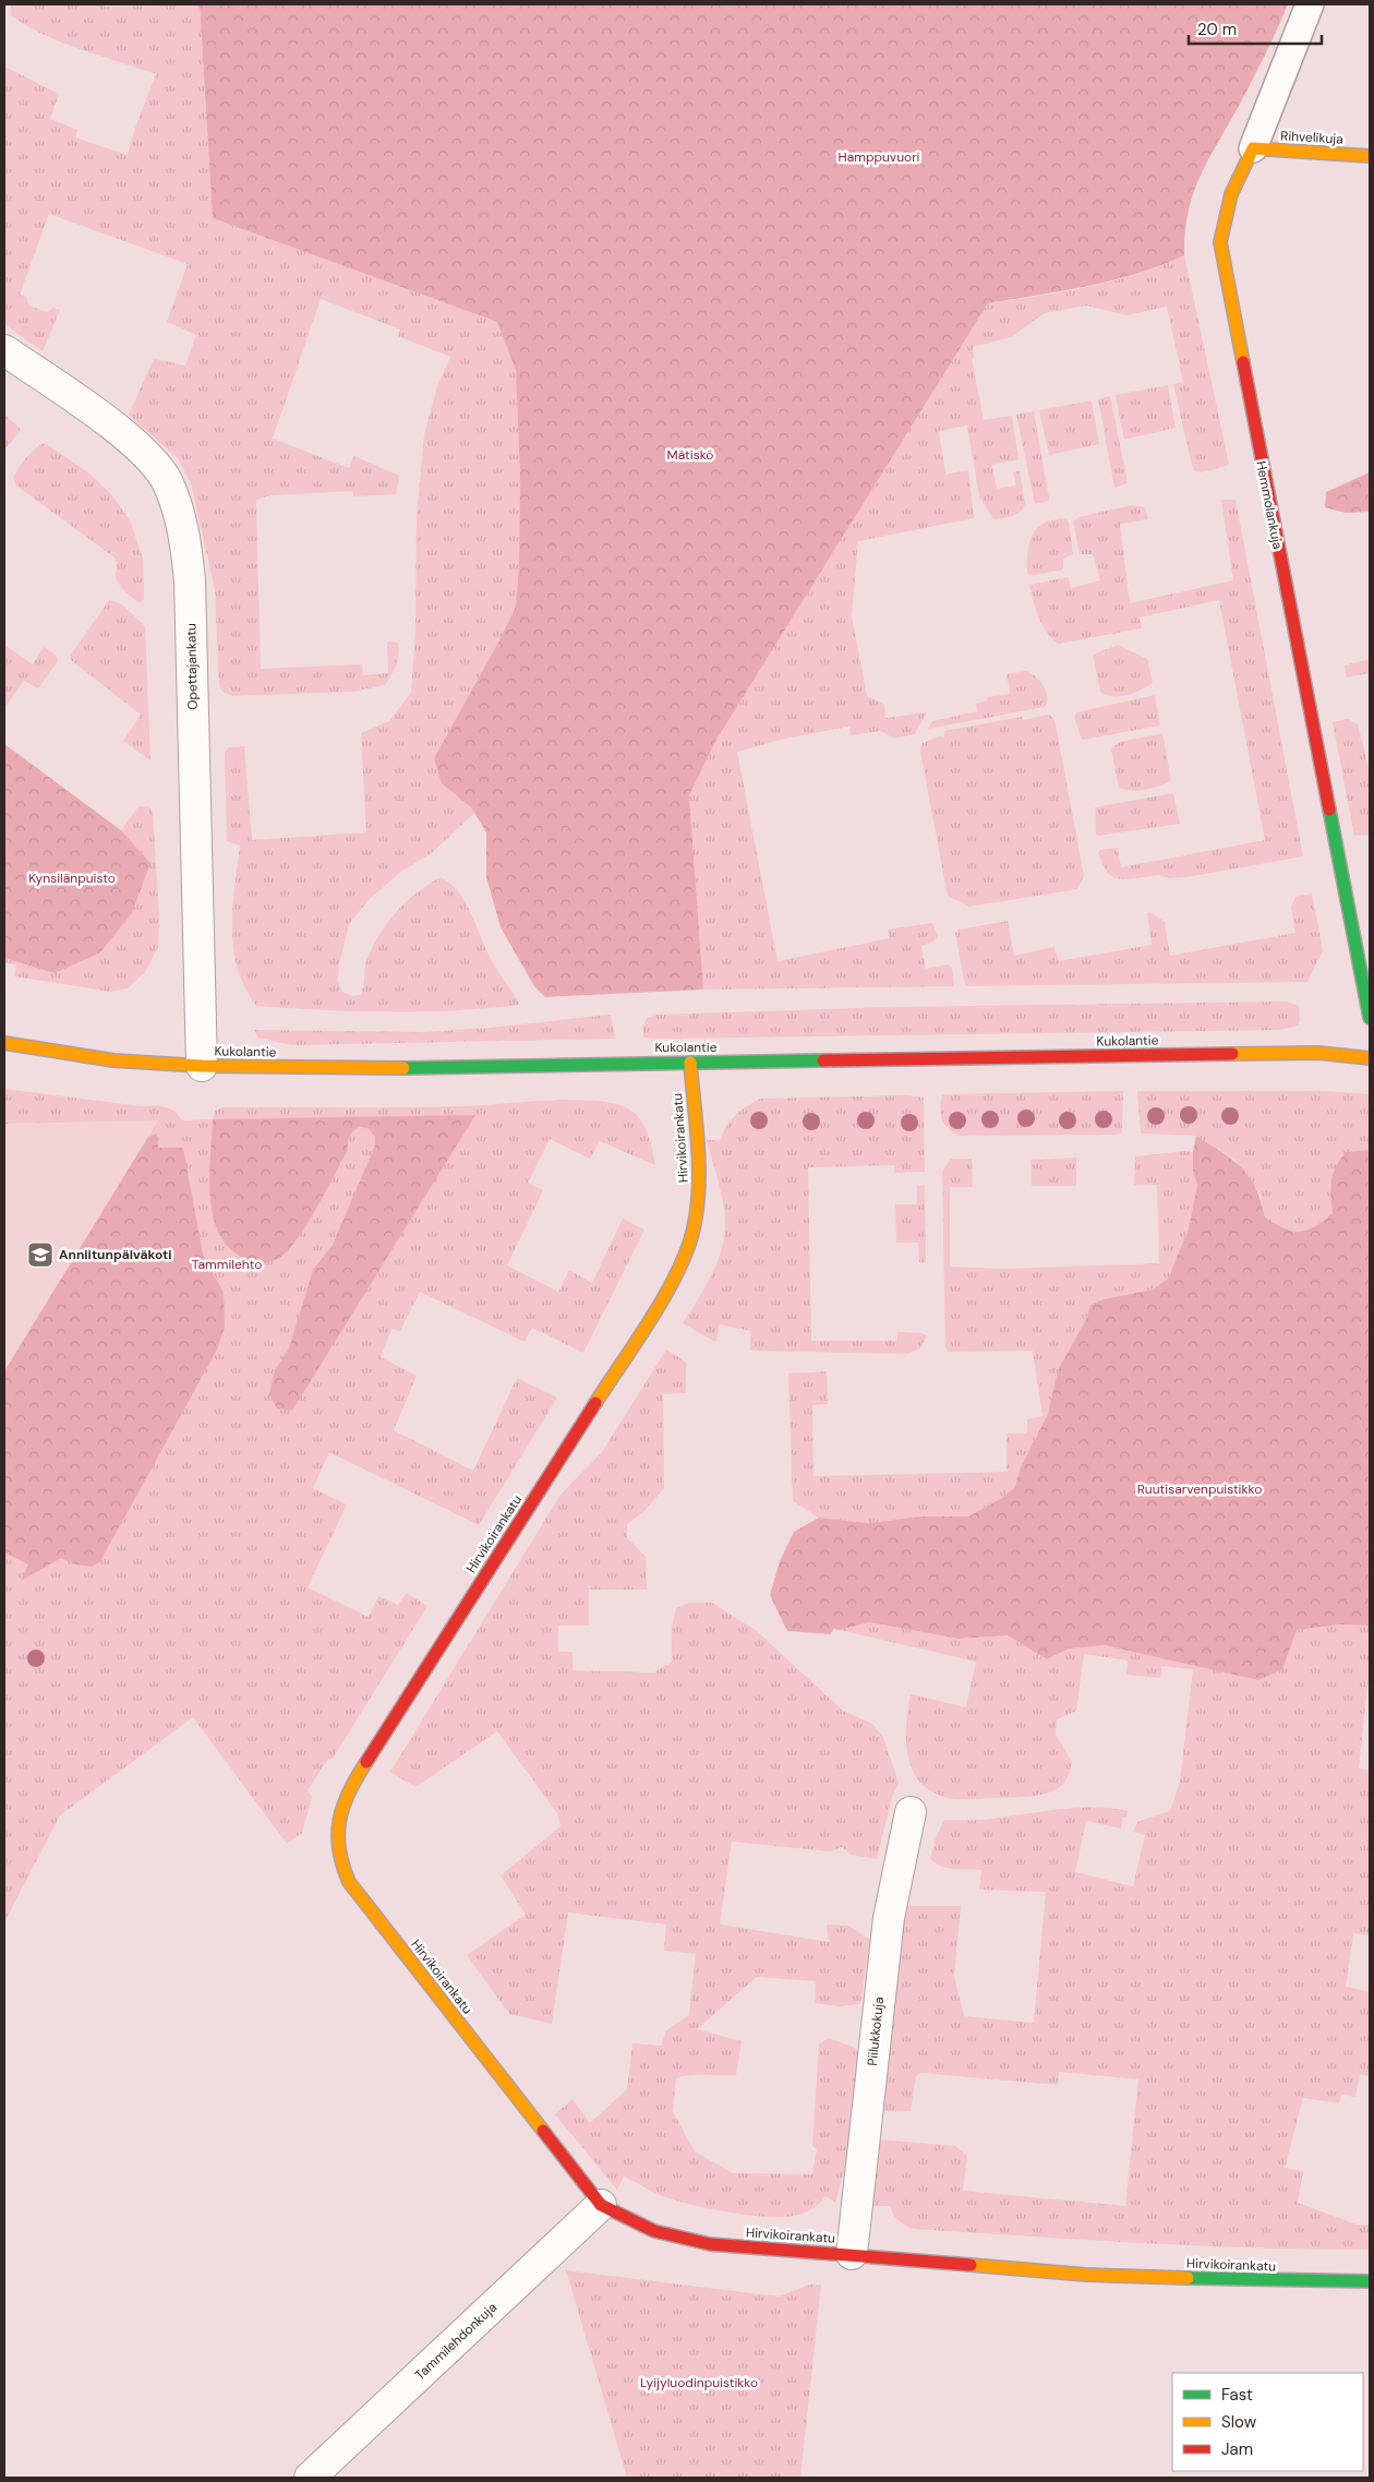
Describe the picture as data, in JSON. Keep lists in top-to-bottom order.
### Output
{
  "streets": {
    "street": [
      "Rihvelikuja",
      "Hemmolankuja",
      "Opettajankatu",
      "Kukolantie",
      "Hirvikoirankatu",
      "Piilukkokuja",
      "Tammilehdonkuja"
    ]
  },
  "crossings": [
    ["Rihvelikuja", "Hemmolankuja"],
    ["Opettajankatu", "Kukolantie"],
    ["Kukolantie", "Hirvikoirankatu"],
    ["Hirvikoirankatu", "Piilukkokuja"],
    ["Hirvikoirankatu", "Tammilehdonkuja"]
  ],
  "parks": [
    "Hamppuvuori",
    "Mätiskö",
    "Kynsilänpuisto",
    "Tammilehto",
    "Ruutisarvenpuistikko",
    "Lyijyluodinpuistikko"
  ],
  "places": {
    "school or university": ["Anniitunpäiväkoti"]
  },
  "legend": ["Fast", "Slow", "Jam"],
  "scale_bar": "20 m"
}
